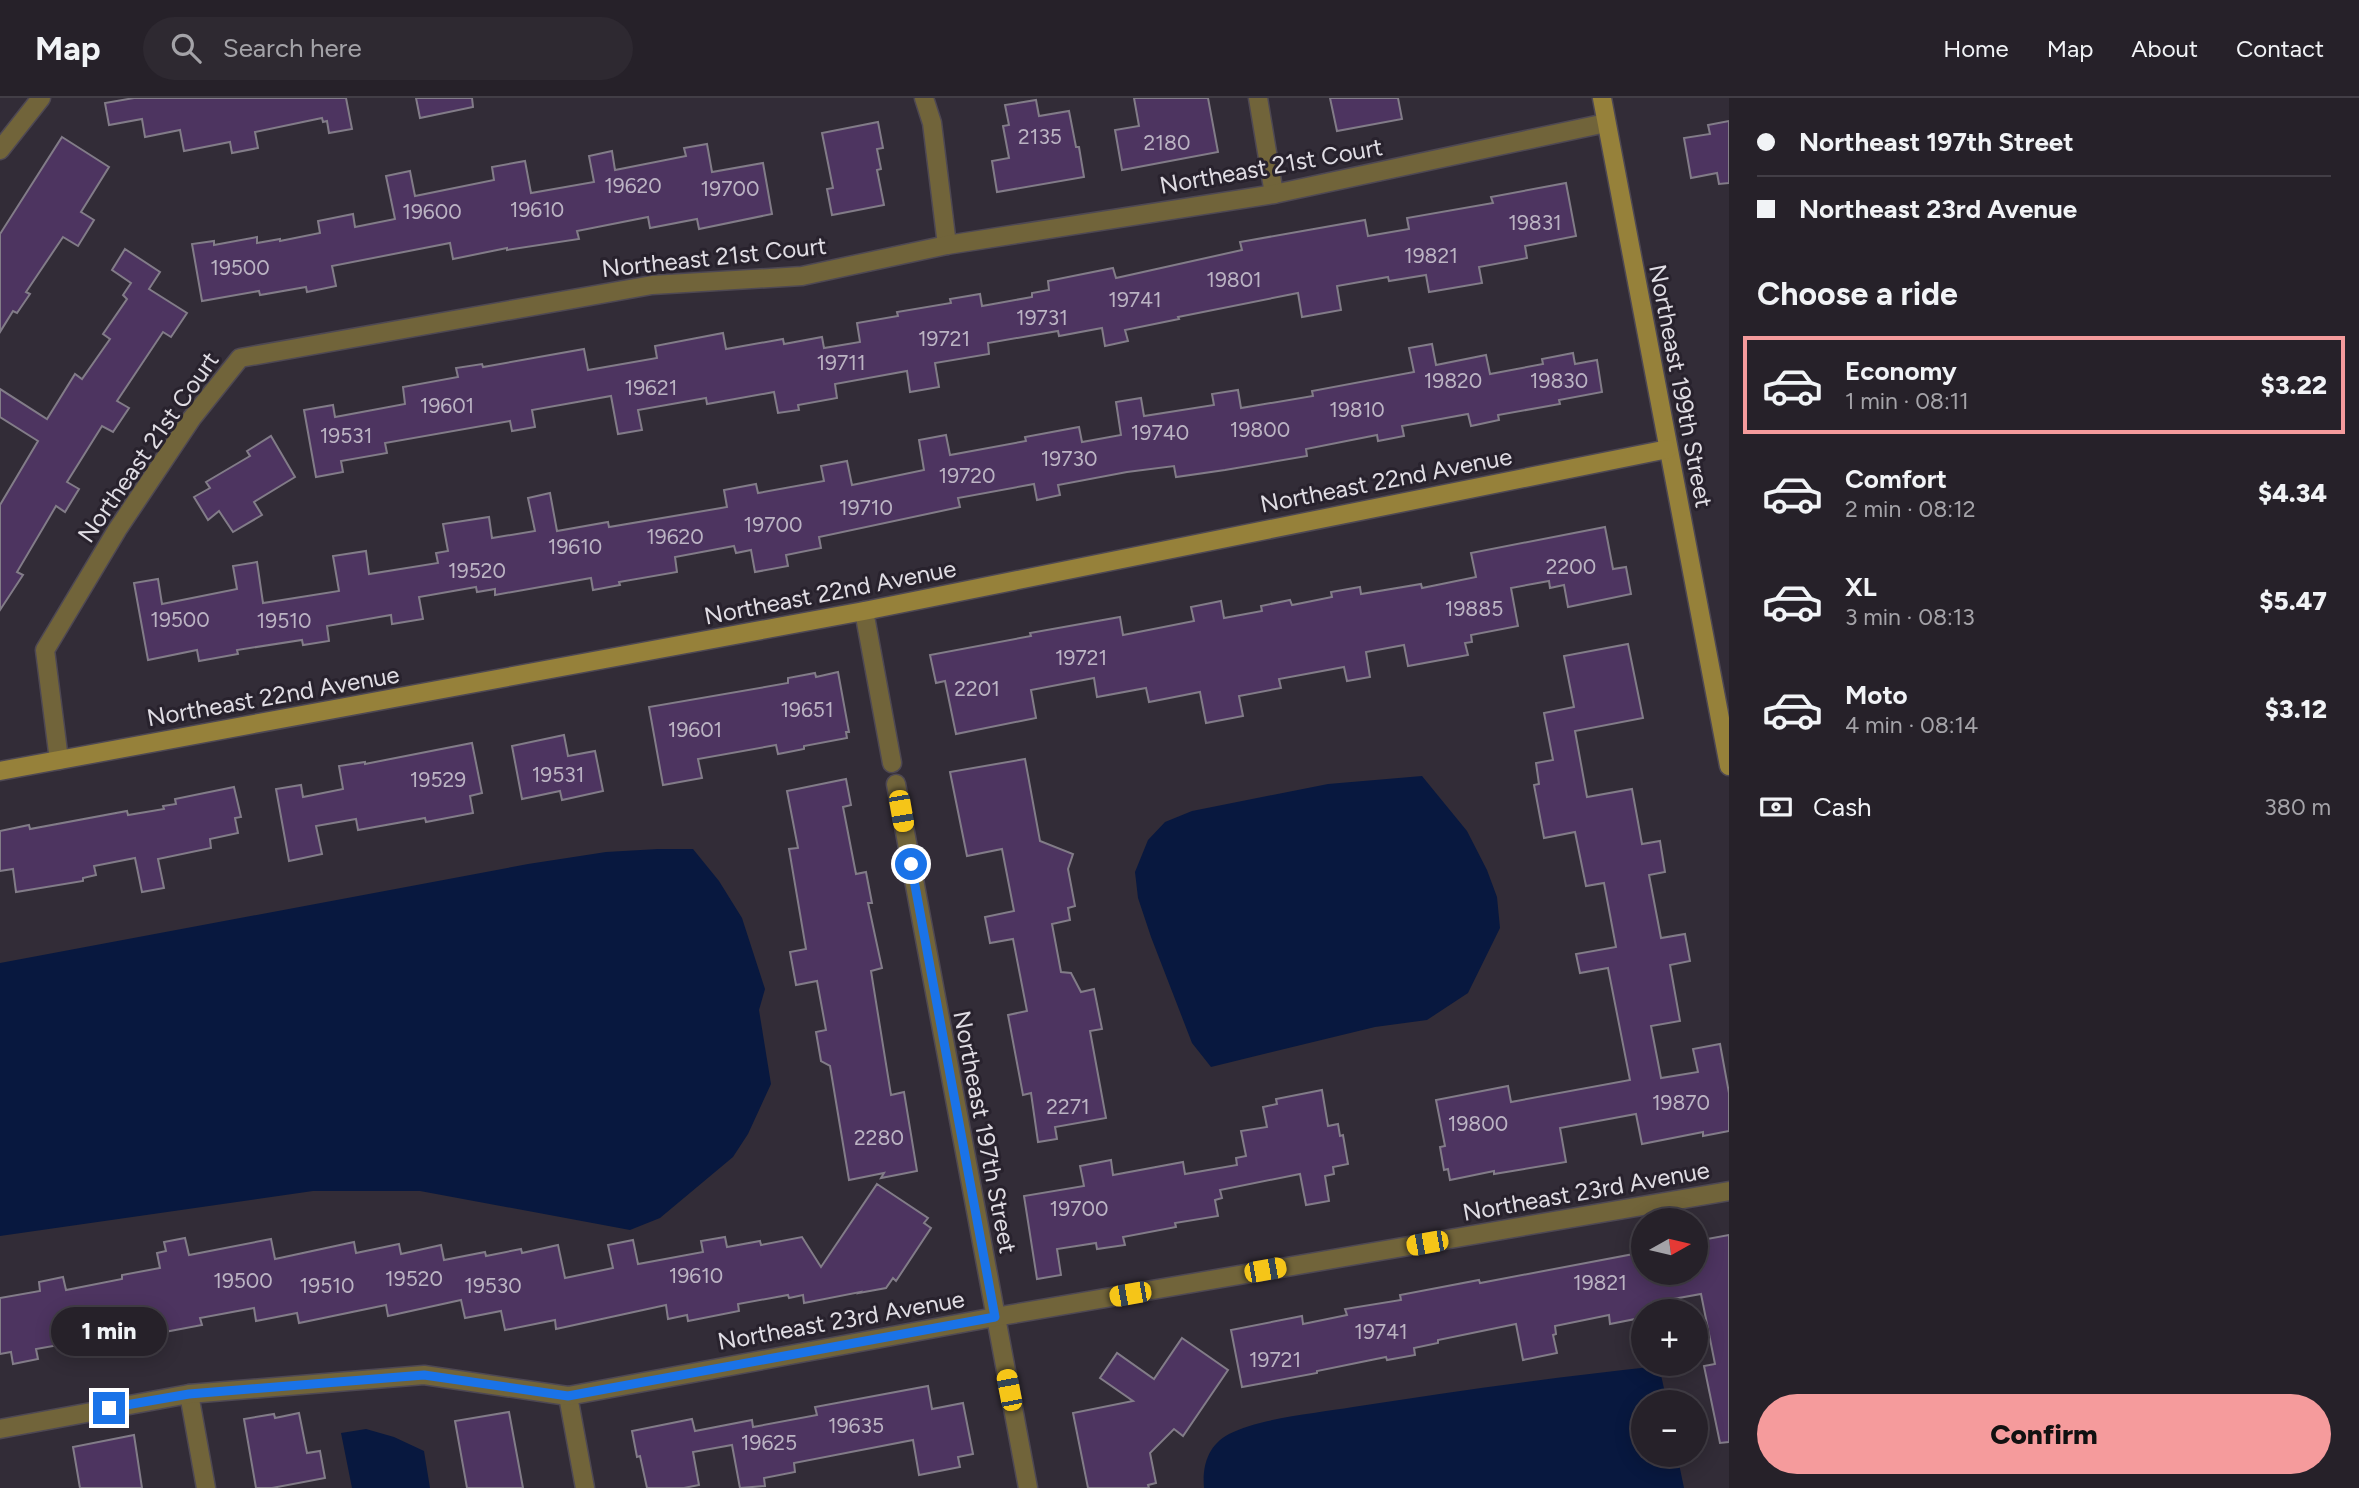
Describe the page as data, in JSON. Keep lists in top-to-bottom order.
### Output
{
  "streets": {
    "street": [
      "Northeast 21st Court",
      "Northeast 199th Street",
      "Northeast 22nd Avenue",
      "Northeast 197th Street",
      "Northeast 23rd Avenue"
    ]
  },
  "crossings": [
    ["Northeast 21st Court", "Northeast 199th Street"],
    ["Northeast 21st Court", "Northeast 22nd Avenue"],
    ["Northeast 199th Street", "Northeast 22nd Avenue"],
    ["Northeast 197th Street", "Northeast 23rd Avenue"]
  ],
  "house_numbers": [
    "2135",
    "2180",
    "19620",
    "19700",
    "19610",
    "19600",
    "19831",
    "19821",
    "19500",
    "19801",
    "19741",
    "19731",
    "19721",
    "19711",
    "19820",
    "19830",
    "19621",
    "19601",
    "19810",
    "19800",
    "19740",
    "19531",
    "19730",
    "19720",
    "19710",
    "19700",
    "19620",
    "19610",
    "2200",
    "19520",
    "19885",
    "19500",
    "19510",
    "19721",
    "2201",
    "19651",
    "19601",
    "19531",
    "19529",
    "19870",
    "2271",
    "19800",
    "2280",
    "19700",
    "19610",
    "19520",
    "19500",
    "19821",
    "19510",
    "19530",
    "19741",
    "19721",
    "19635",
    "19625"
  ],
  "north": "right",
  "page": {
    "header": "Map",
    "search": "Search here",
    "nav": [
      "Home",
      "Map",
      "About",
      "Contact"
    ],
    "banner": ["Northeast 197th Street", "Northeast 23rd Avenue"],
    "heading": "Choose a ride",
    "list": [
      {
        "name": "Economy",
        "note": "1 min · 08:11",
        "value": "$3.22"
      },
      {
        "name": "Comfort",
        "note": "2 min · 08:12",
        "value": "$4.34"
      },
      {
        "name": "XL",
        "note": "3 min · 08:13",
        "value": "$5.47"
      },
      {
        "name": "Moto",
        "note": "4 min · 08:14",
        "value": "$3.12"
      }
    ],
    "pay": ["Cash", "380 m"],
    "map_buttons": ["+", "−"],
    "bubble": "1 min",
    "buttons": "Confirm"
  }
}
